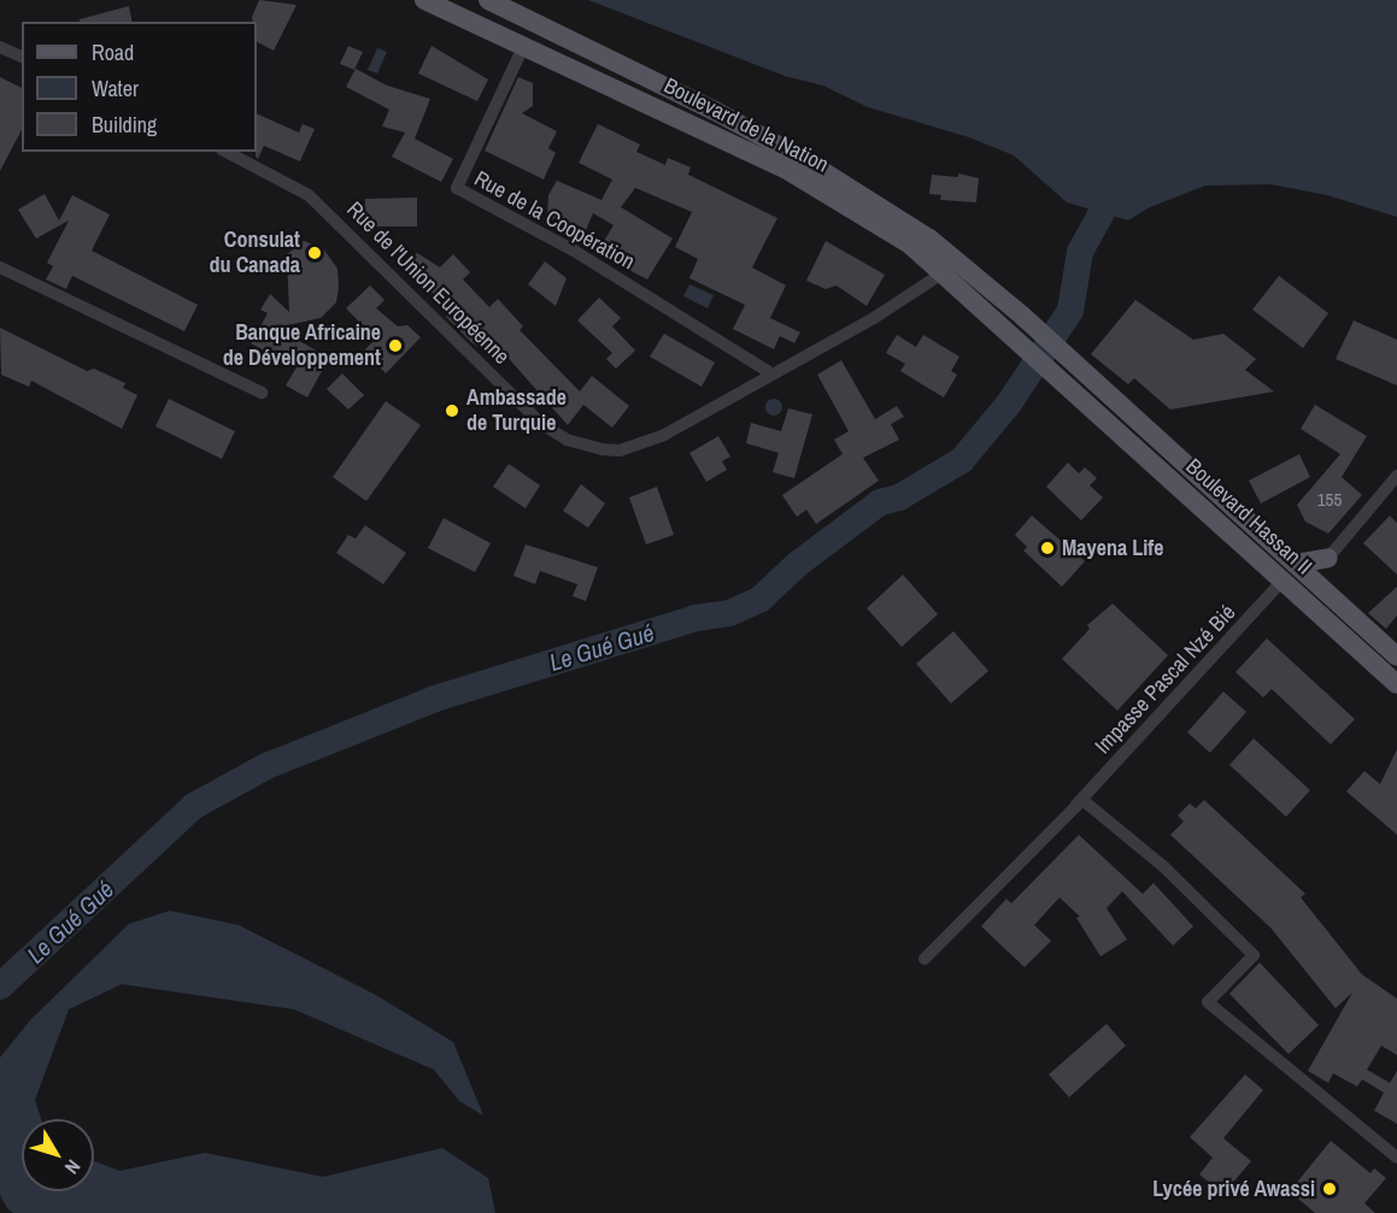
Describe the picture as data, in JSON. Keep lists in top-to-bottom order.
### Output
{
  "streets": {
    "main road": ["Boulevard de la Nation", "Boulevard Hassan II"],
    "street": ["Rue de la Coopération", "Rue de l'Union Européenne", "Impasse Pascal Nzé Bié"]
  },
  "crossings": [
    ["Boulevard de la Nation", "Rue de la Coopération"],
    ["Boulevard de la Nation", "Rue de l'Union Européenne"],
    ["Boulevard de la Nation", "Boulevard Hassan II"],
    ["Rue de la Coopération", "Rue de l'Union Européenne"],
    ["Boulevard Hassan II", "Impasse Pascal Nzé Bié"]
  ],
  "water": ["Le Gué Gué"],
  "places": [
    "Consulat du Canada",
    "Banque Africaine de Développement",
    "Ambassade de Turquie",
    "Mayena Life",
    "Lycée privé Awassi"
  ],
  "house_numbers": ["155"],
  "legend": ["Road", "Water", "Building"],
  "north": "bottom right"
}
